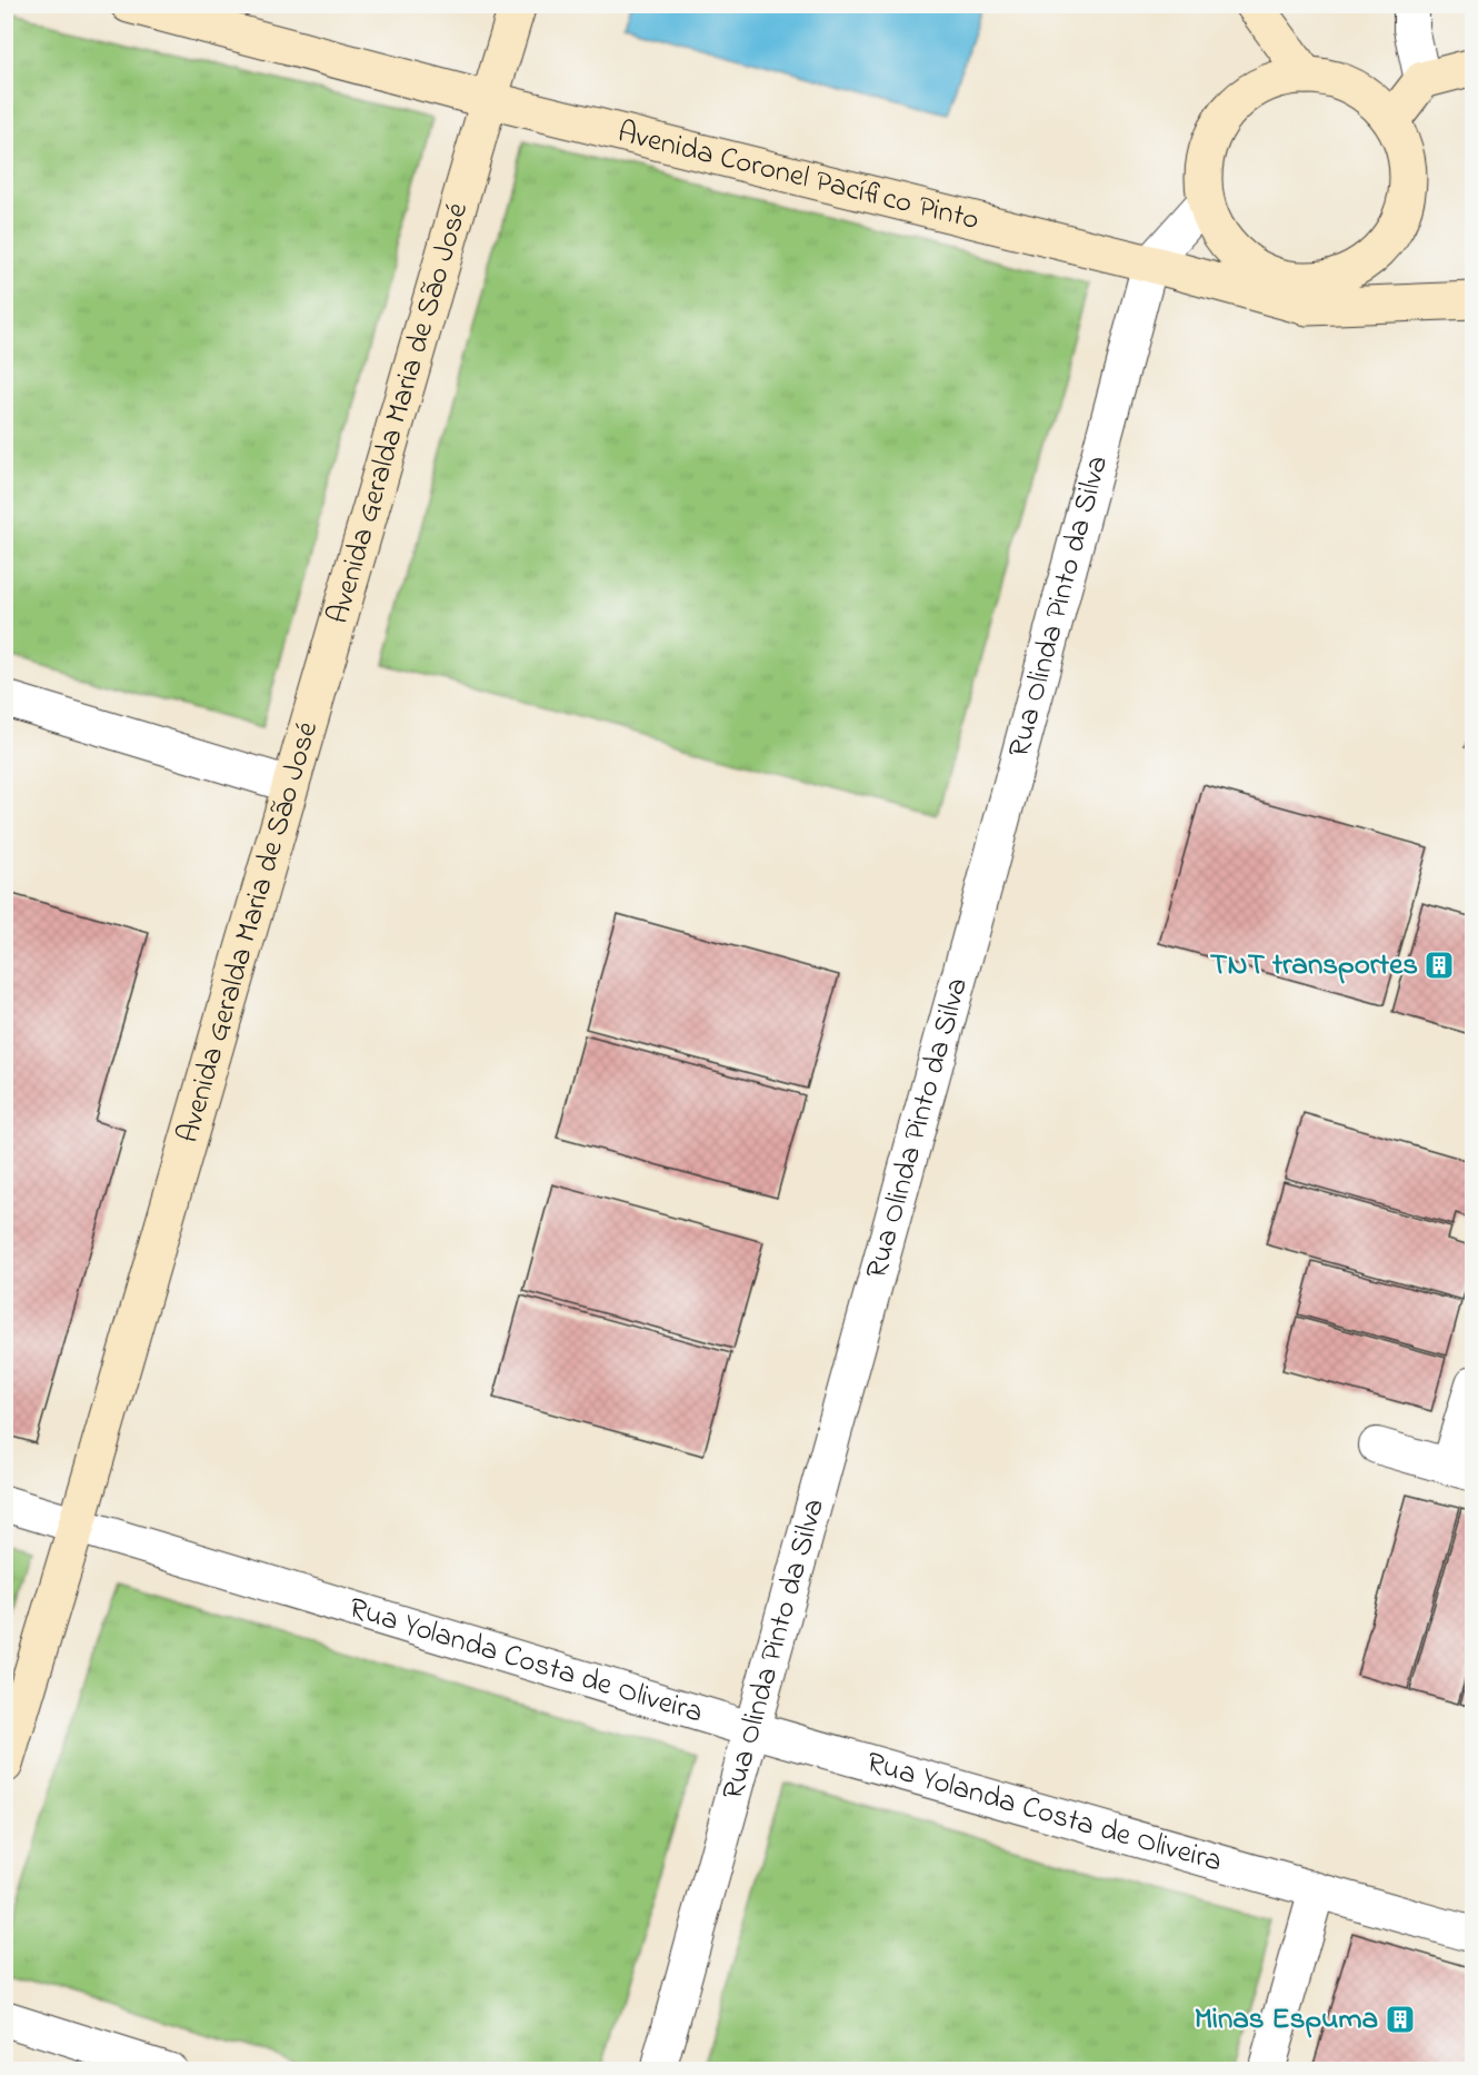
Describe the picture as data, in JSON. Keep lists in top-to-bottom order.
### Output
{
  "streets": {
    "street": [
      "Avenida Coronel Pacífico Pinto",
      "Avenida Geralda Maria de São José",
      "Rua Olinda Pinto da Silva",
      "Rua Yolanda Costa de Oliveira"
    ]
  },
  "crossings": [
    ["Avenida Coronel Pacífico Pinto", "Avenida Geralda Maria de São José"],
    ["Avenida Coronel Pacífico Pinto", "Rua Olinda Pinto da Silva"],
    ["Avenida Geralda Maria de São José", "Rua Yolanda Costa de Oliveira"],
    ["Rua Olinda Pinto da Silva", "Rua Yolanda Costa de Oliveira"]
  ],
  "places": {
    "building": ["TNT transportes", "Minas Espuma"]
  }
}
